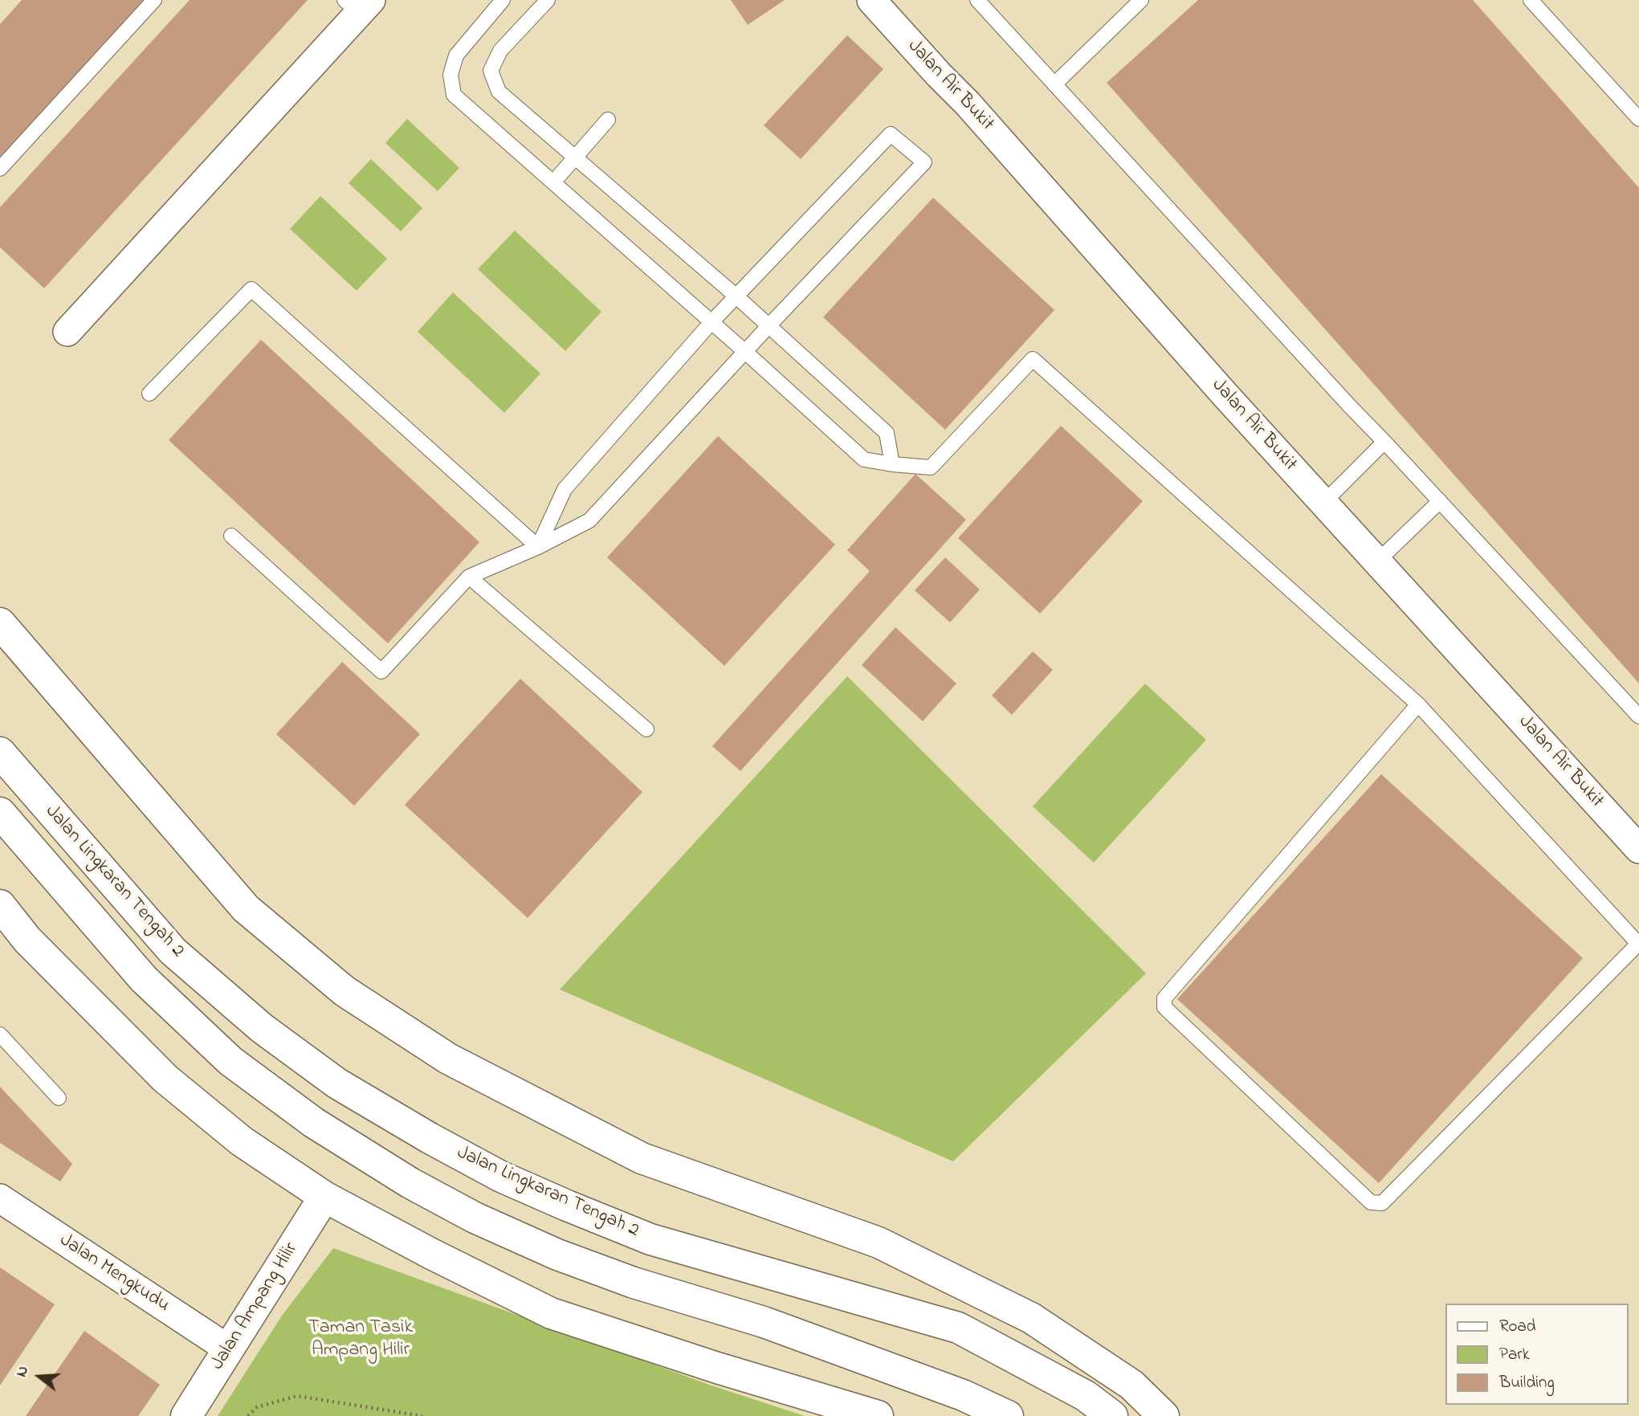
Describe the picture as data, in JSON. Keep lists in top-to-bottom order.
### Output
{
  "streets": {
    "main road": ["Jalan Lingkaran Tengah 2", "Jalan Ampang Hilir"],
    "street": ["Jalan Air Bukit", "Jalan Mengkudu"]
  },
  "crossings": [
    ["Jalan Mengkudu", "Jalan Ampang Hilir"]
  ],
  "parks": ["Taman Tasik Ampang Hilir"],
  "legend": ["Road", "Park", "Building"],
  "north": "left"
}
